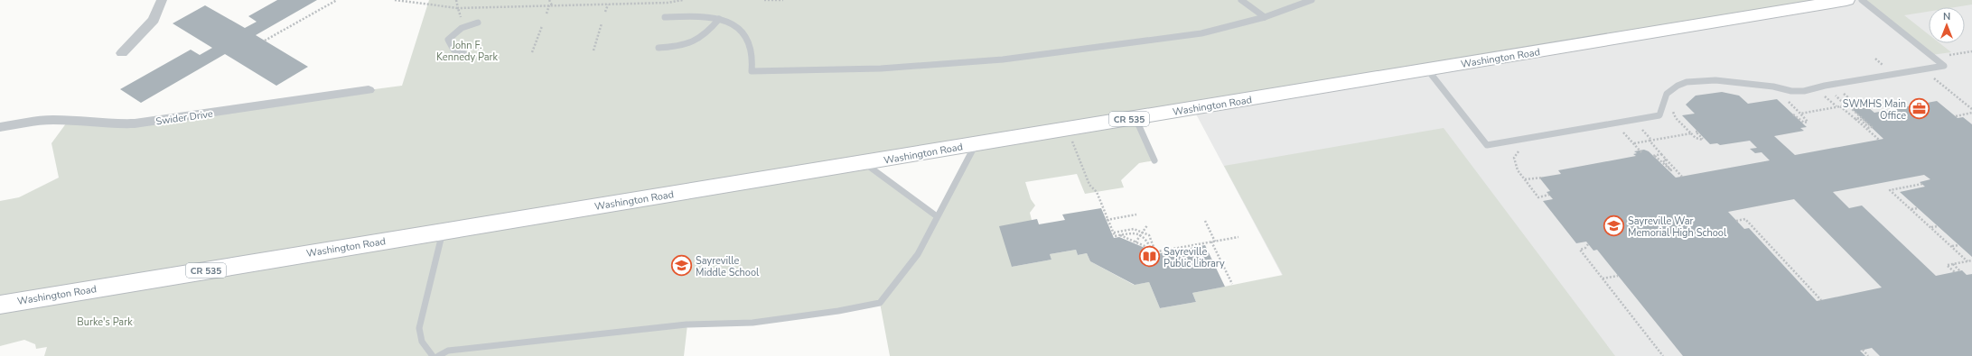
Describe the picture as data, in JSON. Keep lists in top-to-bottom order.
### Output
{
  "streets": {
    "main road": ["Washington Road", "CR 535"],
    "street": ["Swider Drive"]
  },
  "parks": ["John F. Kennedy Park", "Burke's Park"],
  "places": {
    "office": ["SWMHS Main Office"],
    "school or university": ["Sayreville War Memorial High School", "Sayreville Middle School"],
    "library": ["Sayreville Public Library"]
  },
  "north": "top"
}
